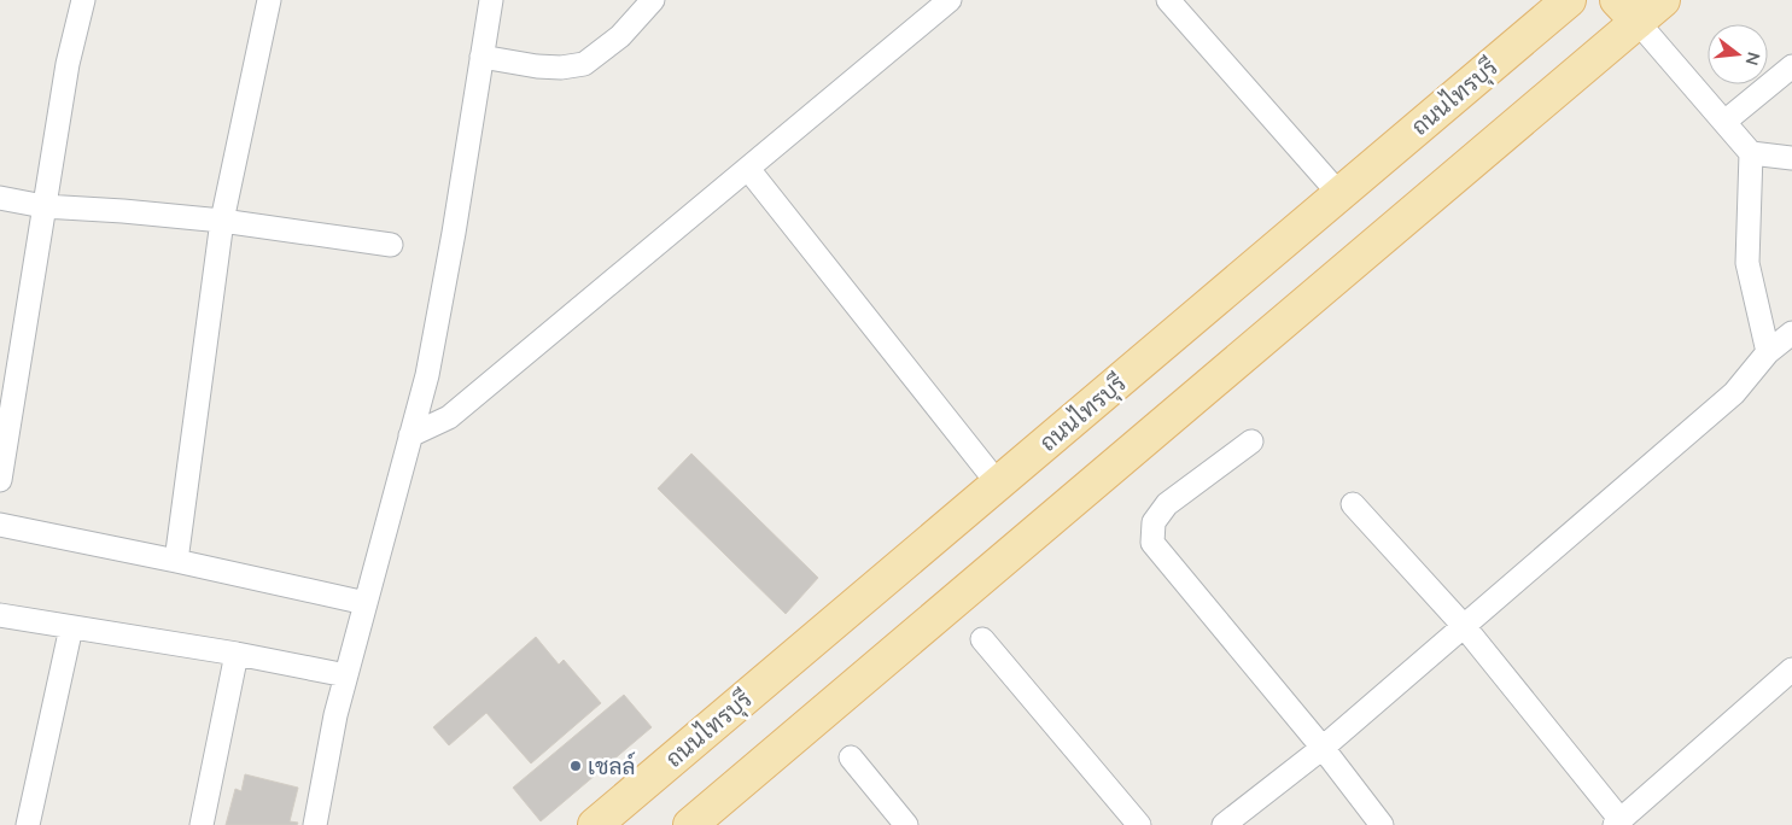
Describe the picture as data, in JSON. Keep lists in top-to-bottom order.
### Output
{
  "streets": {
    "main road": ["ถนนไทรบุรี"]
  },
  "places": ["เชลล์"],
  "north": "right"
}
